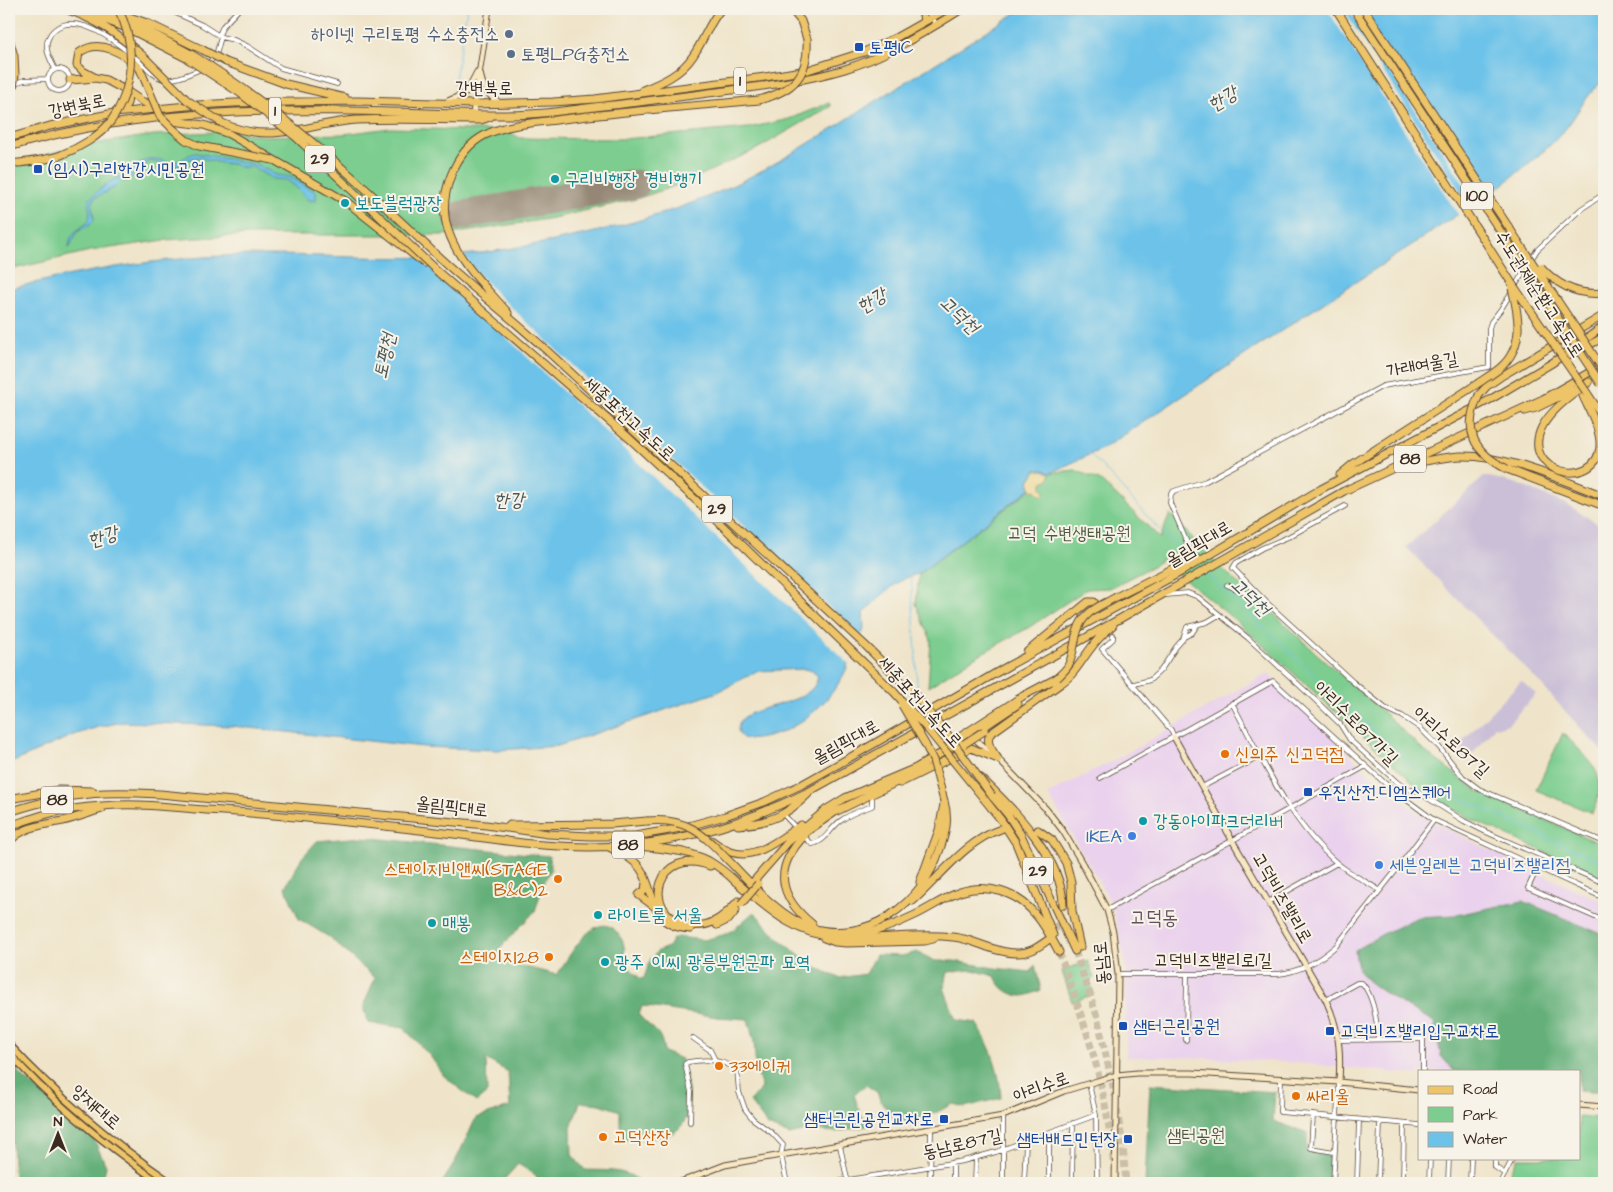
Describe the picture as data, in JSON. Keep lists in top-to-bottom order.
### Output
{
  "streets": {
    "highway": [
      "1",
      "강변북로",
      "29",
      "100",
      "수도권제1순환고속도로",
      "세종포천고속도로",
      "88",
      "올림픽대로"
    ],
    "main road": [
      "고덕비즈밸리로",
      "동남로",
      "아리수로",
      "양재대로"
    ],
    "street": [
      "가래여울길",
      "아리수로87가길",
      "아리수로87길",
      "고덕비즈밸리로1길",
      "동남로87길"
    ]
  },
  "crossings": [
    ["1", "강변북로"],
    ["올림픽대로", "아리수로87가길"],
    ["고덕비즈밸리로", "고덕비즈밸리로1길"],
    ["고덕비즈밸리로", "아리수로"],
    ["고덕비즈밸리로1길", "동남로"],
    ["동남로", "아리수로"]
  ],
  "districts": ["고덕동"],
  "water": ["한강", "고덕천", "토평천"],
  "parks": ["고덕 수변생태공원", "샘터공원"],
  "places": {
    "other": [
      "하이넷 구리토평 수소충전소",
      "토평LPG충전소",
      "구리비행장 경비행기",
      "보도블럭광장",
      "신의주 신고덕점",
      "강동아이파크더리버",
      "IKEA",
      "세븐일레븐 고덕비즈밸리점",
      "스테이지비앤씨(STAGE B&C)2",
      "라이트룸 서울",
      "매봉",
      "스테이지28",
      "광주 이씨 광릉부원군파 묘역",
      "33에이커",
      "싸리울",
      "고덕산장"
    ],
    "transit": [
      "토평IC",
      "(임시)구리한강시민공원",
      "우진산전.디엠스퀘어",
      "샘터근린공원",
      "고덕비즈밸리입구교차로",
      "샘터근린공원교차로",
      "샘터배드민턴장"
    ]
  },
  "legend": ["Road", "Park", "Water"],
  "north": "top"
}
